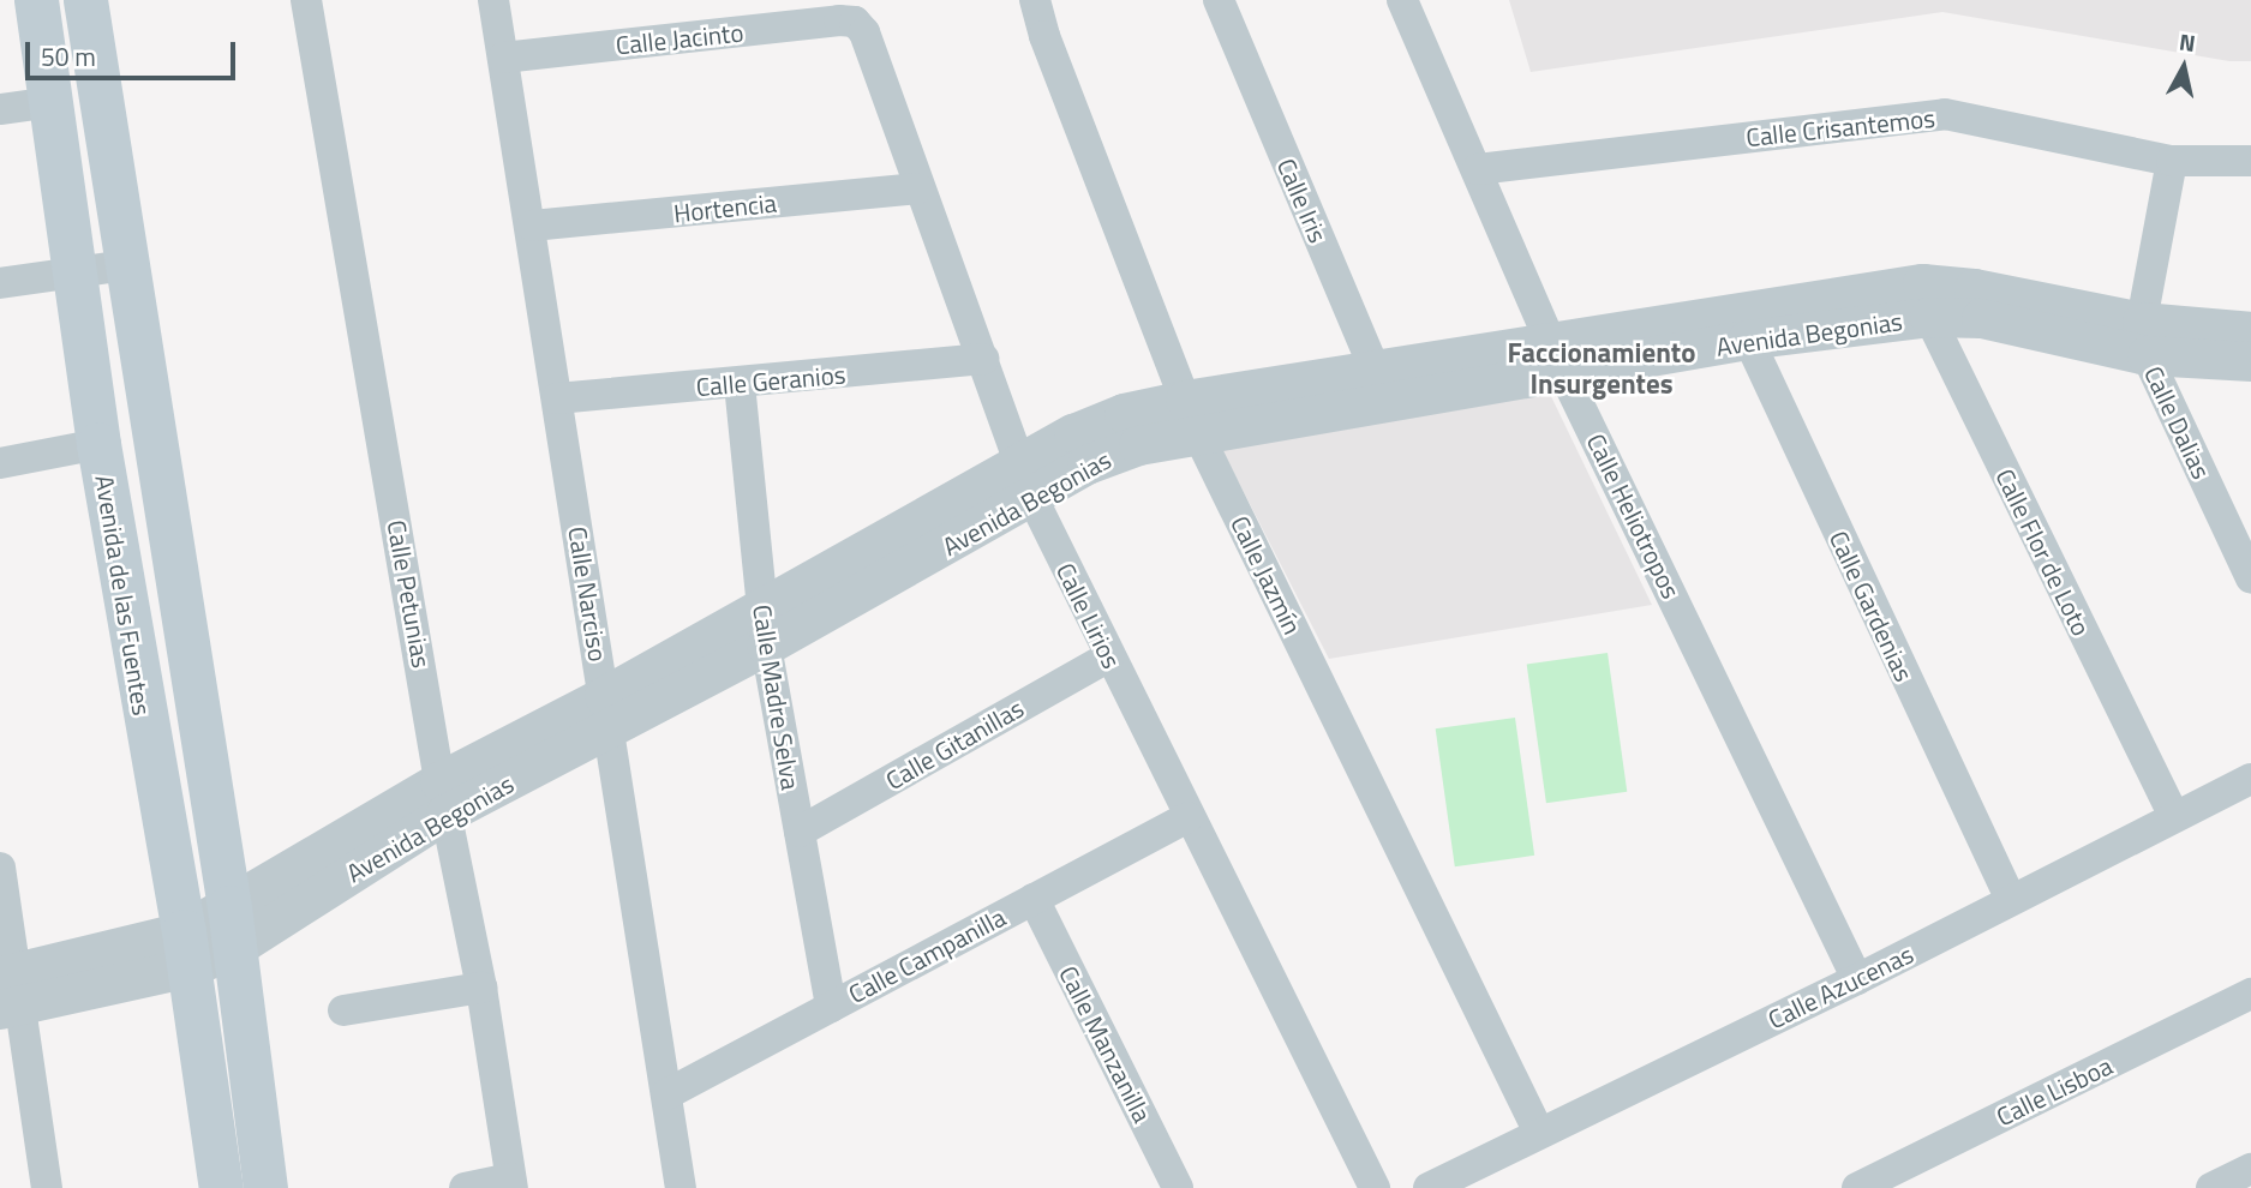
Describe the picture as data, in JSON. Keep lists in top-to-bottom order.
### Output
{
  "streets": {
    "main road": ["Avenida de las Fuentes"],
    "street": [
      "Calle Jacinto",
      "Calle Crisantemos",
      "Calle Iris",
      "Hortencia",
      "Avenida Begonias",
      "Calle Geranios",
      "Calle Dalias",
      "Calle Heliotropos",
      "Calle Flor de Loto",
      "Calle Jazmín",
      "Calle Petunias",
      "Calle Narciso",
      "Calle Gardenias",
      "Calle Lirios",
      "Calle Madre Selva",
      "Calle Gitanillas",
      "Calle Campanilla",
      "Calle Azucenas",
      "Calle Manzanilla",
      "Calle Lisboa"
    ]
  },
  "crossings": [
    ["Calle Jacinto", "Calle Narciso"],
    ["Calle Jacinto", "Calle Lirios"],
    ["Calle Crisantemos", "Calle Heliotropos"],
    ["Calle Iris", "Avenida Begonias"],
    ["Hortencia", "Calle Narciso"],
    ["Hortencia", "Calle Lirios"],
    ["Avenida Begonias", "Calle Dalias"],
    ["Avenida Begonias", "Calle Heliotropos"],
    ["Avenida Begonias", "Calle Flor de Loto"],
    ["Avenida Begonias", "Calle Jazmín"],
    ["Avenida Begonias", "Calle Petunias"],
    ["Avenida Begonias", "Calle Narciso"],
    ["Avenida Begonias", "Avenida de las Fuentes"],
    ["Avenida Begonias", "Calle Gardenias"],
    ["Avenida Begonias", "Calle Lirios"],
    ["Avenida Begonias", "Calle Madre Selva"],
    ["Calle Geranios", "Calle Narciso"],
    ["Calle Geranios", "Calle Lirios"],
    ["Calle Geranios", "Calle Madre Selva"],
    ["Calle Heliotropos", "Calle Azucenas"],
    ["Calle Flor de Loto", "Calle Azucenas"],
    ["Calle Jazmín", "Calle Azucenas"],
    ["Calle Narciso", "Calle Campanilla"],
    ["Calle Gardenias", "Calle Azucenas"],
    ["Calle Lirios", "Calle Gitanillas"],
    ["Calle Lirios", "Calle Campanilla"],
    ["Calle Madre Selva", "Calle Gitanillas"],
    ["Calle Madre Selva", "Calle Campanilla"],
    ["Calle Campanilla", "Calle Manzanilla"]
  ],
  "districts": ["Faccionamiento Insurgentes"],
  "scale_bar": "50 m",
  "north": "top"
}
